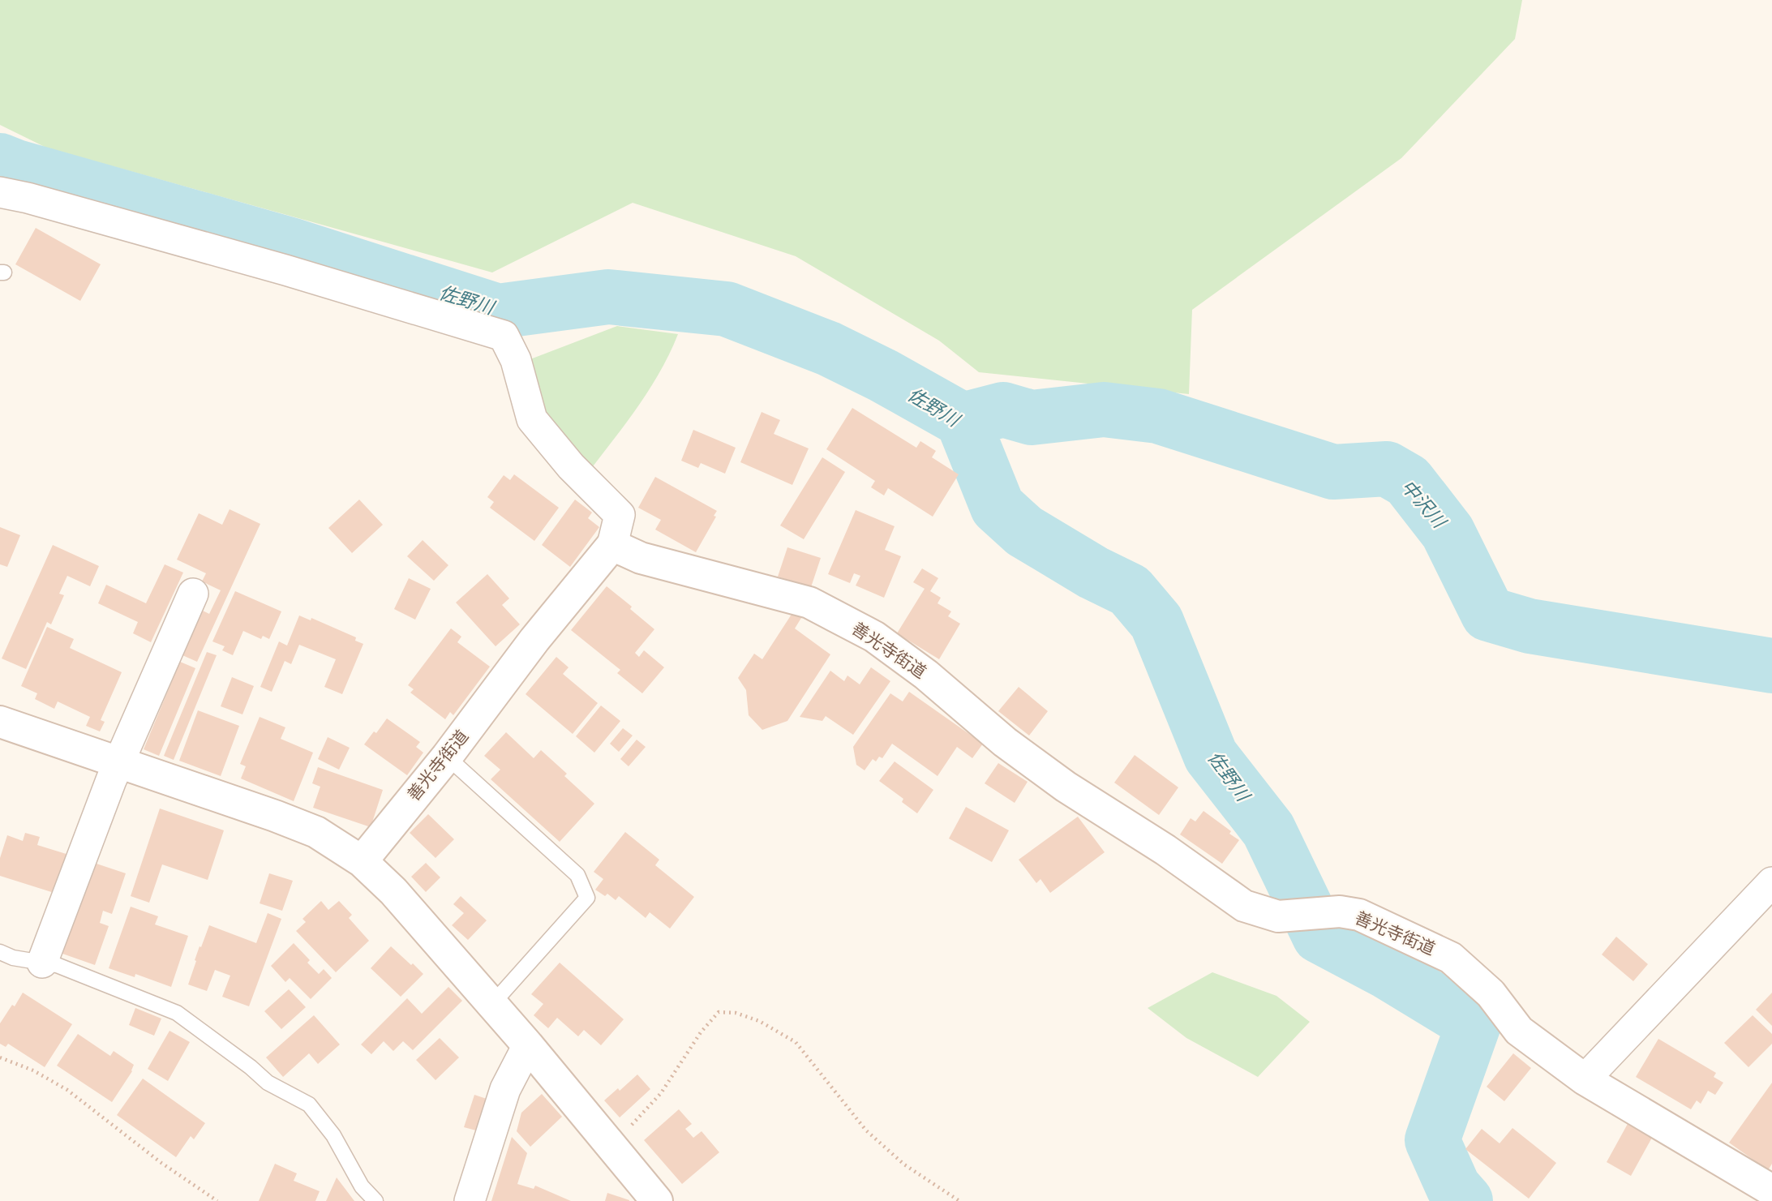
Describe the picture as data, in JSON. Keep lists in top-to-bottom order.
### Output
{
  "streets": {
    "street": ["善光寺街道"]
  },
  "water": ["佐野川", "中沢川"]
}
